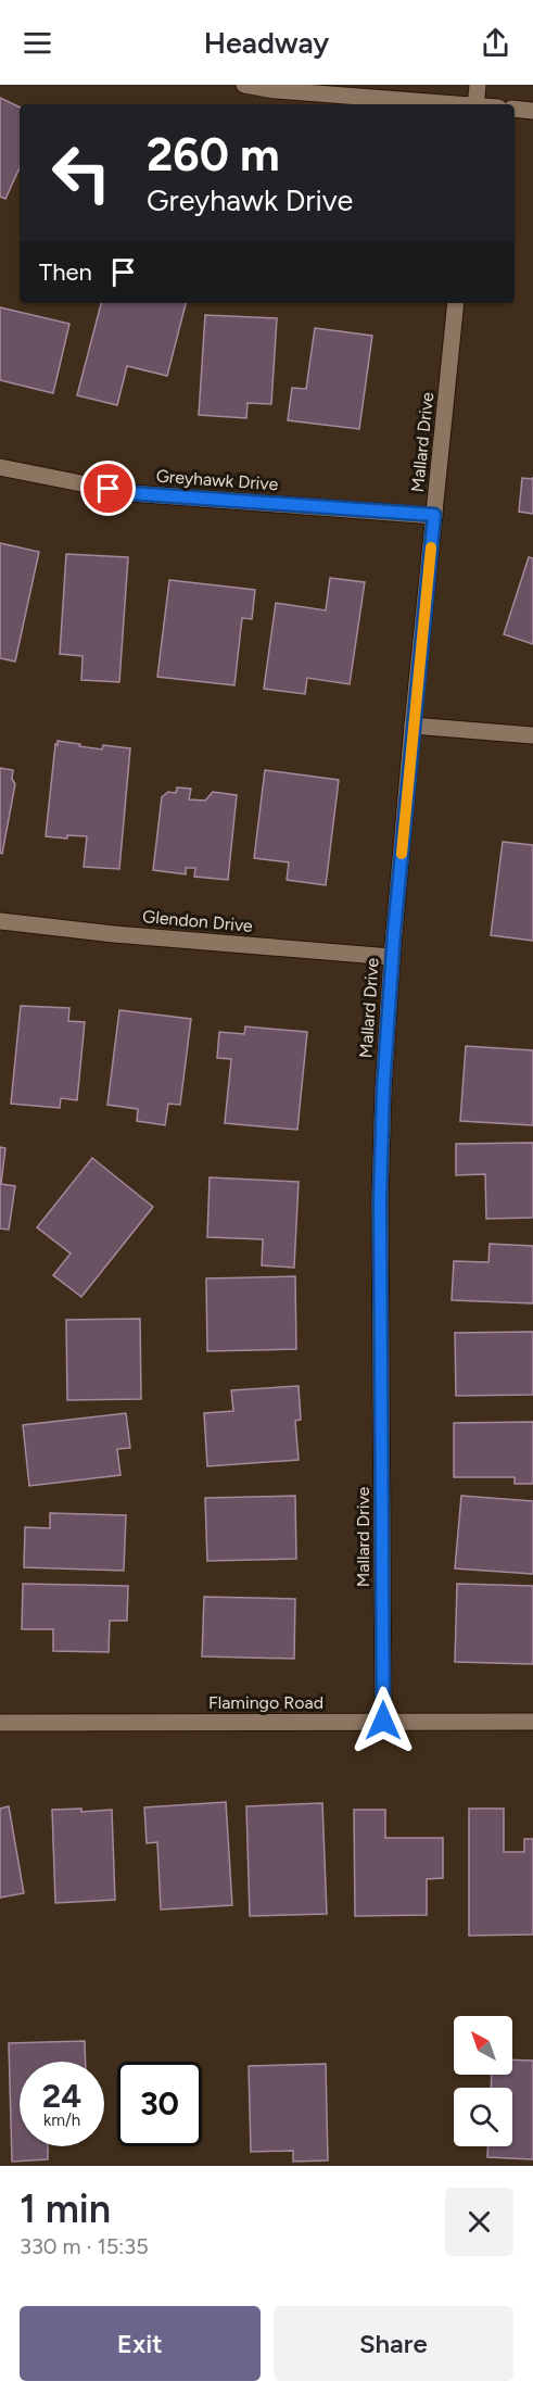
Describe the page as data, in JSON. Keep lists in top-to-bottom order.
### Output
{
  "streets": {
    "street": [
      "Mallard Drive",
      "Greyhawk Drive",
      "Glendon Drive",
      "Flamingo Road"
    ]
  },
  "crossings": [
    ["Mallard Drive", "Greyhawk Drive"],
    ["Mallard Drive", "Glendon Drive"],
    ["Mallard Drive", "Flamingo Road"]
  ],
  "north": "top left",
  "page": {
    "header": "Headway",
    "turn": ["260 m", "Greyhawk Drive"],
    "then": "Then",
    "speed": "24 km/h",
    "limit": "30",
    "heading": ["1 min", "330 m · 15:35"],
    "buttons": ["Exit", "Share"]
  }
}
